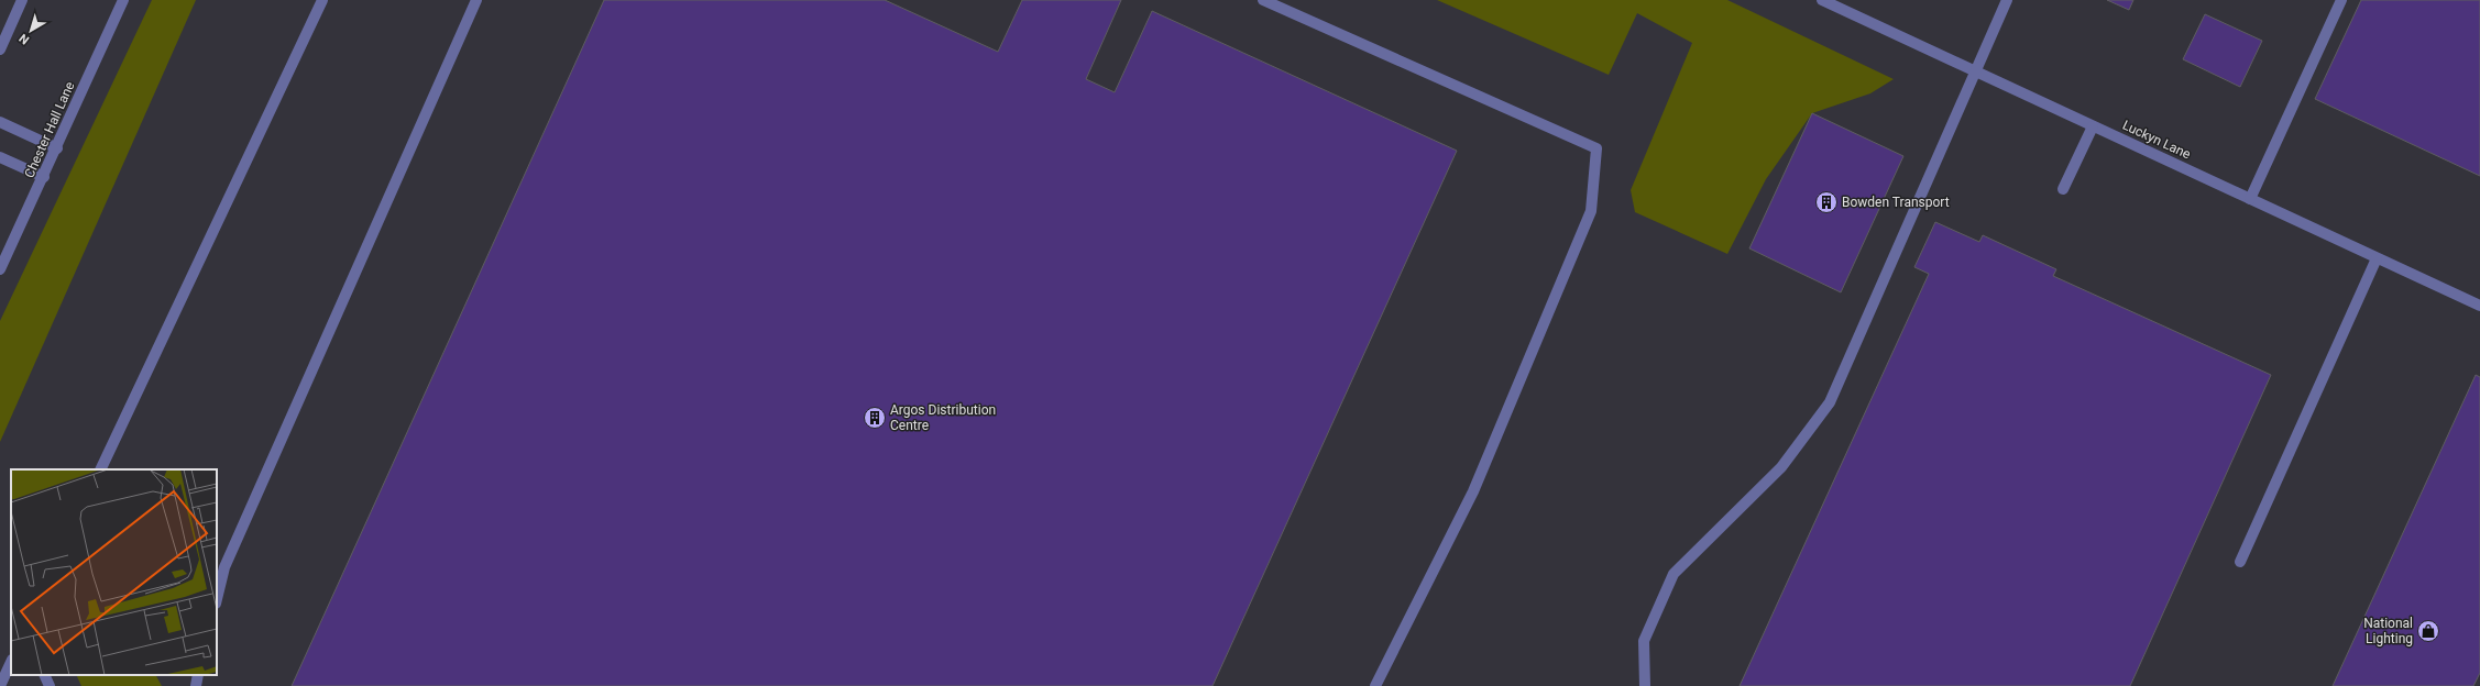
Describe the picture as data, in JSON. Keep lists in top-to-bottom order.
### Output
{
  "streets": {
    "street": ["Chester Hall Lane", "Luckyn Lane"]
  },
  "places": {
    "building": ["Bowden Transport", "Argos Distribution Centre"],
    "shop": ["National Lighting"]
  },
  "north": "bottom left"
}
